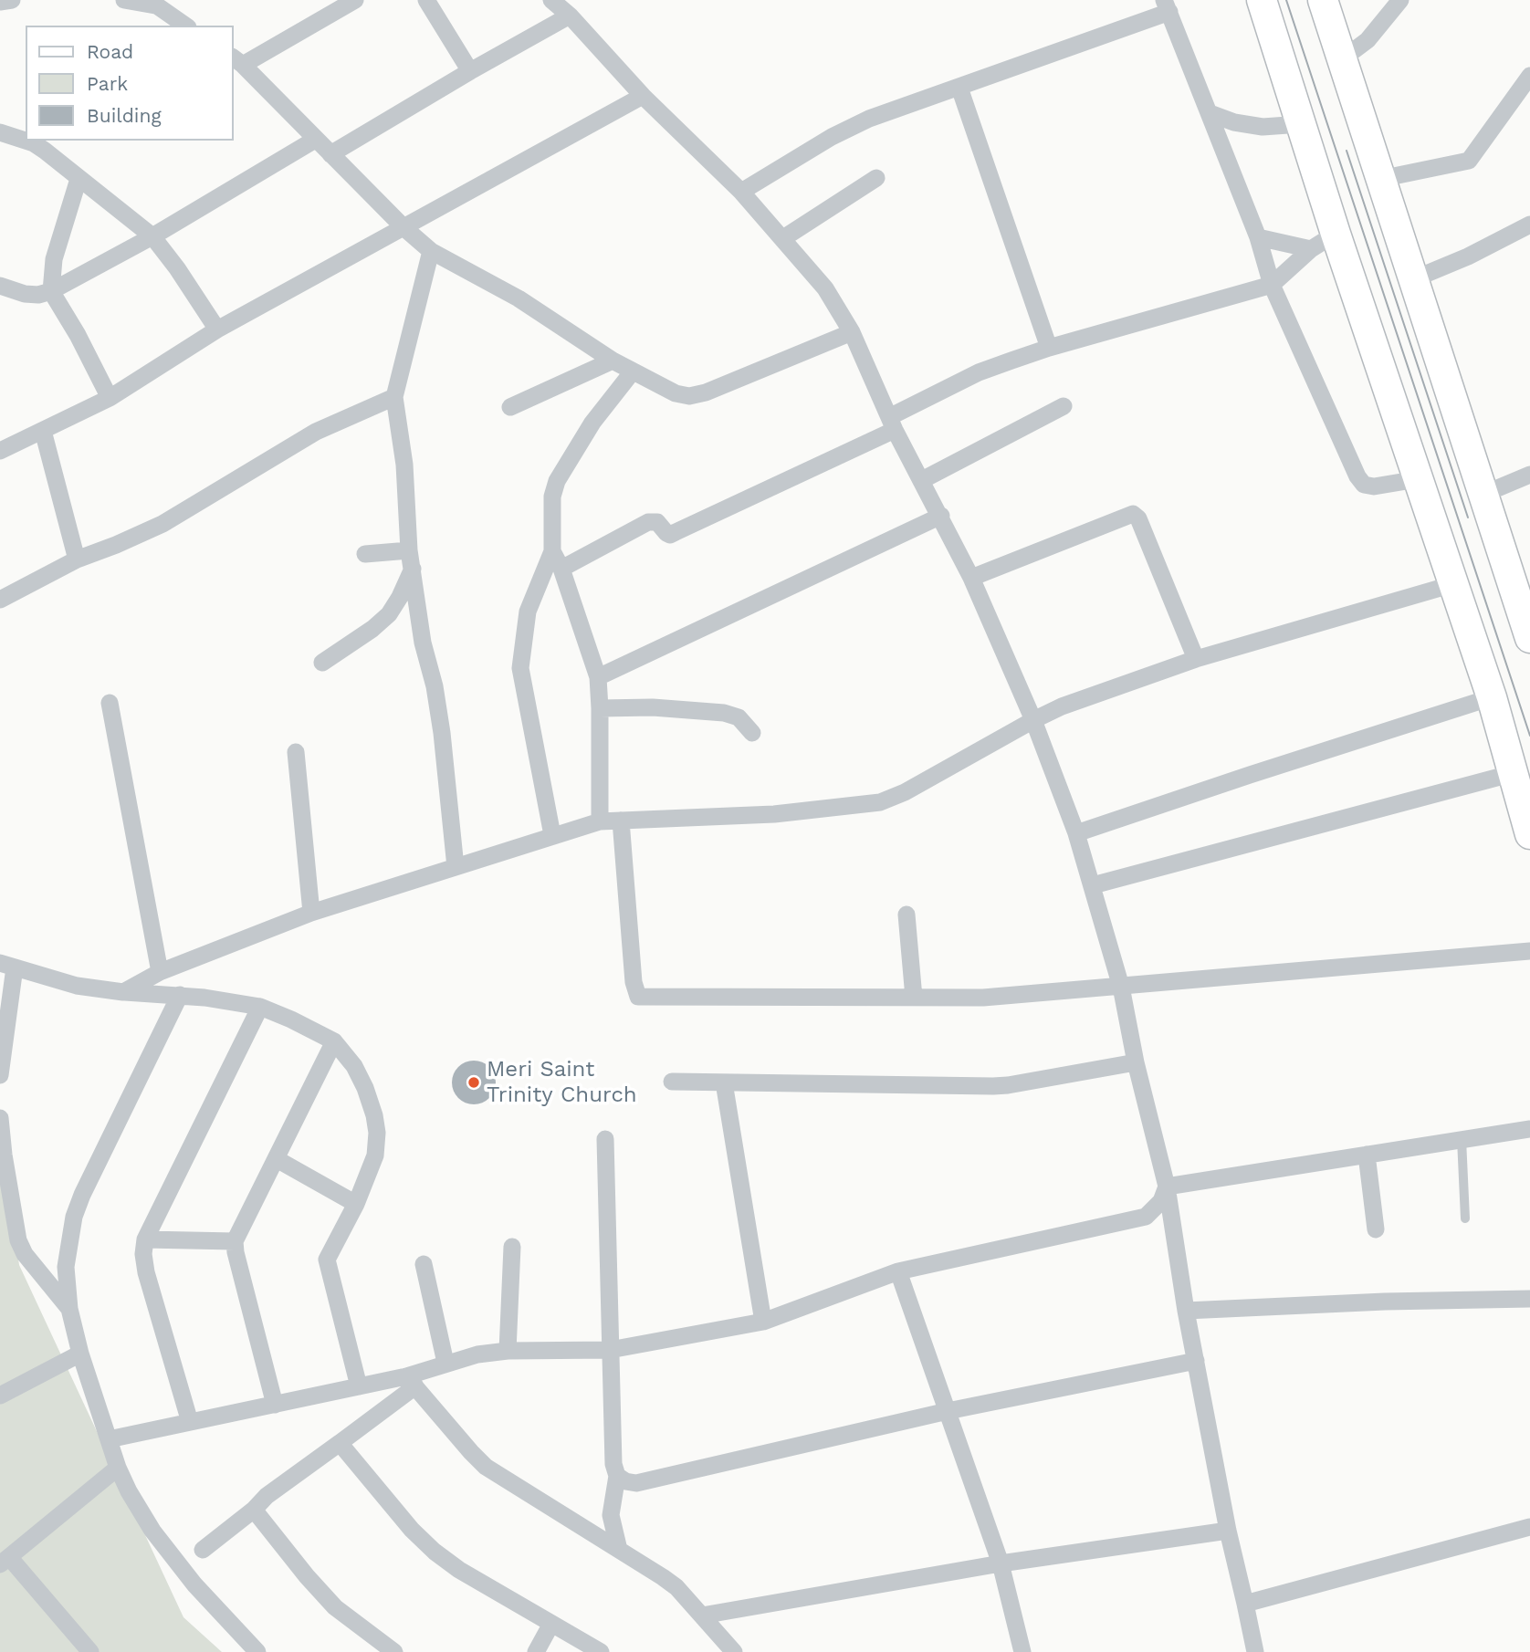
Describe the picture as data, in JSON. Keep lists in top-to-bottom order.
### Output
{
  "places": ["Meri Saint Trinity Church"],
  "legend": ["Road", "Park", "Building"]
}
